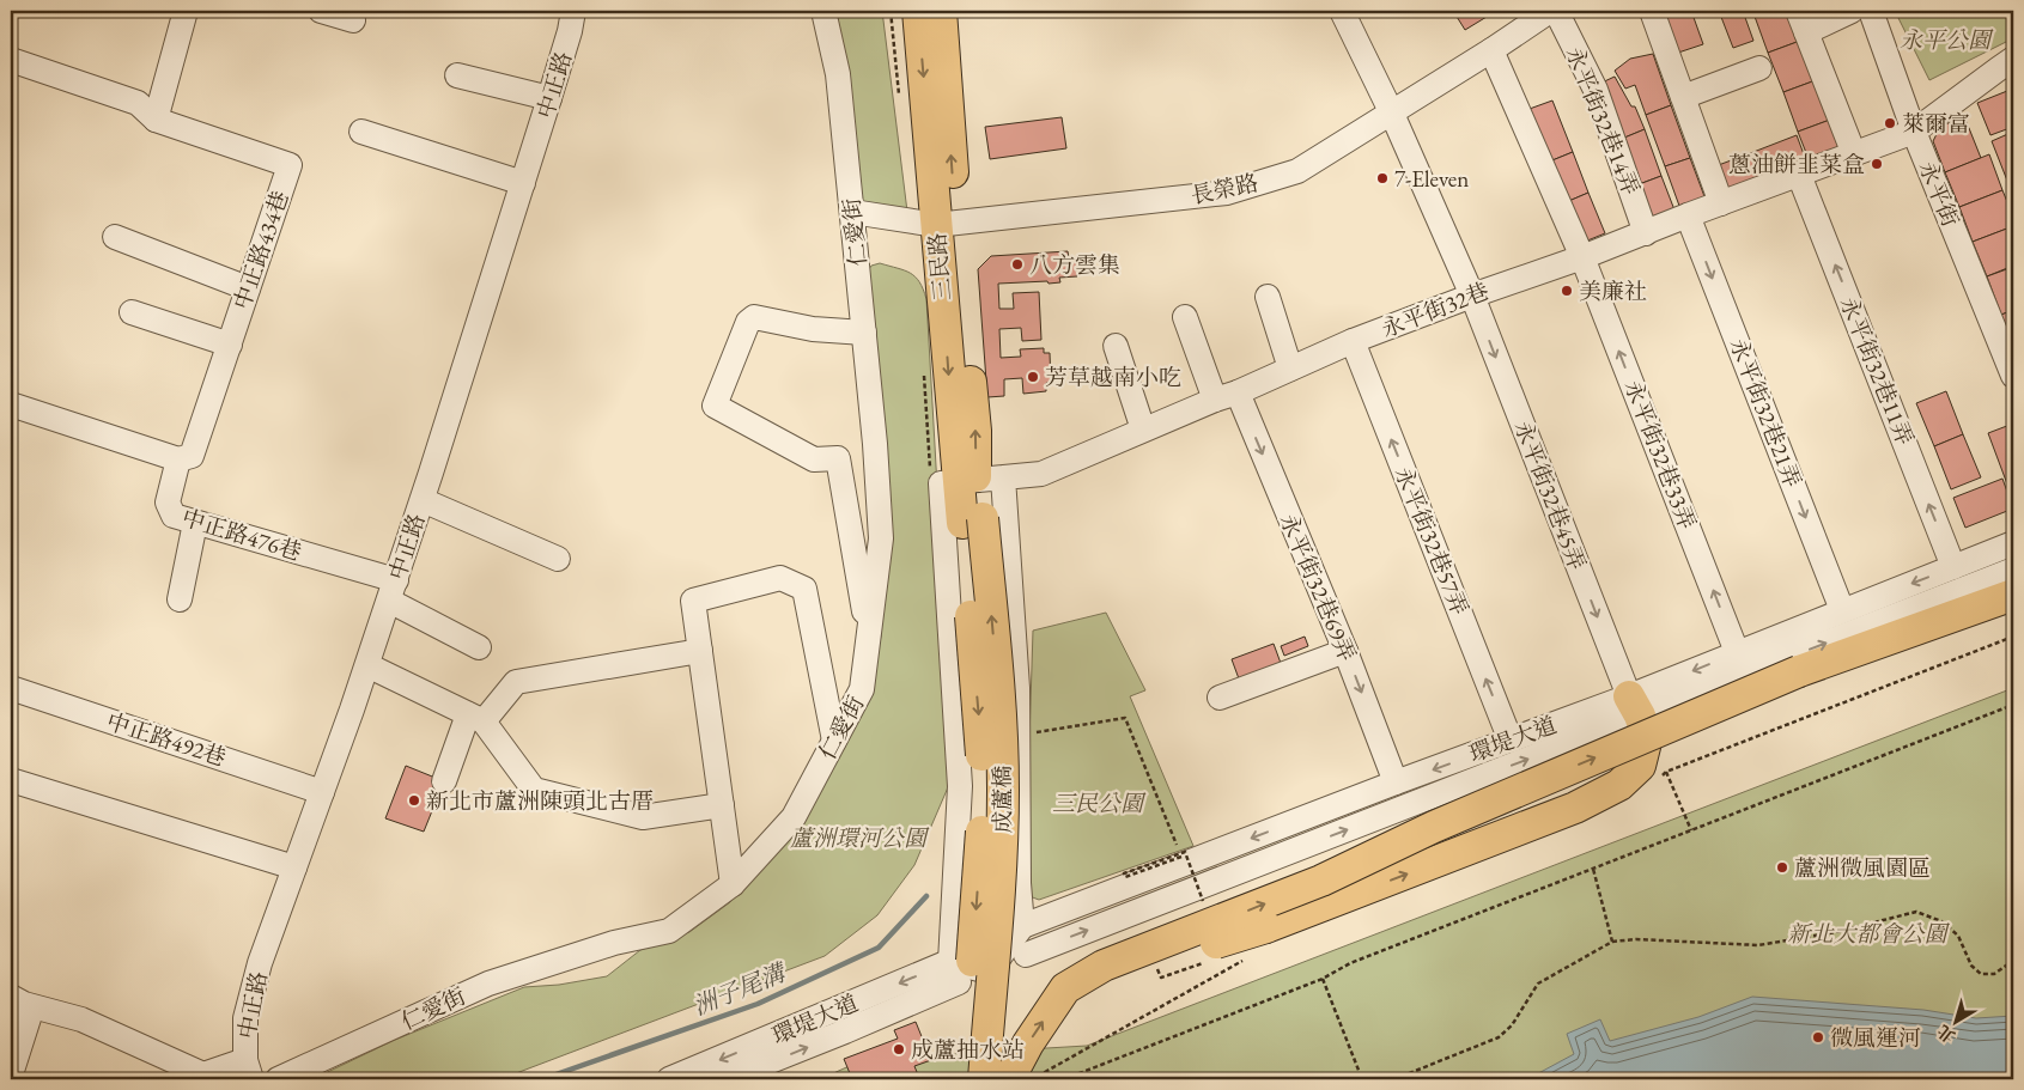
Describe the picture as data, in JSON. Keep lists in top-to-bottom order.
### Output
{
  "streets": {
    "main road": ["三民路", "成蘆橋"],
    "street": [
      "中正路",
      "永平街32巷14弄",
      "長榮路",
      "永平街",
      "仁愛街",
      "中正路434巷",
      "永平街32巷",
      "永平街32巷11弄",
      "永平街32巷21弄",
      "永平街32巷33弄",
      "永平街32巷45弄",
      "中正路476巷",
      "永平街32巷57弄",
      "永平街32巷69弄",
      "中正路492巷",
      "環堤大道"
    ]
  },
  "crossings": [
    ["中正路", "中正路476巷"],
    ["中正路", "中正路492巷"],
    ["永平街32巷14弄", "永平街32巷"],
    ["長榮路", "仁愛街"],
    ["長榮路", "三民路"],
    ["長榮路", "永平街32巷33弄"],
    ["長榮路", "永平街32巷45弄"],
    ["永平街", "永平街32巷"],
    ["中正路434巷", "中正路476巷"],
    ["三民路", "永平街32巷"],
    ["三民路", "成蘆橋"],
    ["永平街32巷", "永平街32巷11弄"],
    ["永平街32巷", "永平街32巷21弄"],
    ["永平街32巷", "永平街32巷33弄"],
    ["永平街32巷", "永平街32巷45弄"],
    ["永平街32巷", "永平街32巷57弄"],
    ["永平街32巷", "永平街32巷69弄"],
    ["永平街32巷11弄", "環堤大道"],
    ["永平街32巷21弄", "環堤大道"],
    ["永平街32巷33弄", "環堤大道"],
    ["永平街32巷45弄", "環堤大道"],
    ["永平街32巷57弄", "環堤大道"],
    ["永平街32巷69弄", "環堤大道"]
  ],
  "one_way": [
    "永平街32巷11弄",
    "永平街32巷21弄",
    "永平街32巷33弄",
    "永平街32巷45弄",
    "永平街32巷57弄",
    "永平街32巷69弄"
  ],
  "water": ["洲子尾溝"],
  "parks": [
    "永平公園",
    "三民公園",
    "蘆洲環河公園",
    "新北大都會公園"
  ],
  "places": [
    "萊爾富",
    "蔥油餅韭菜盒",
    "7-Eleven",
    "八方雲集",
    "美廉社",
    "芳草越南小吃",
    "新北市蘆洲陳頭北古厝",
    "蘆洲微風園區",
    "微風運河",
    "成蘆抽水站"
  ],
  "north": "bottom left"
}
